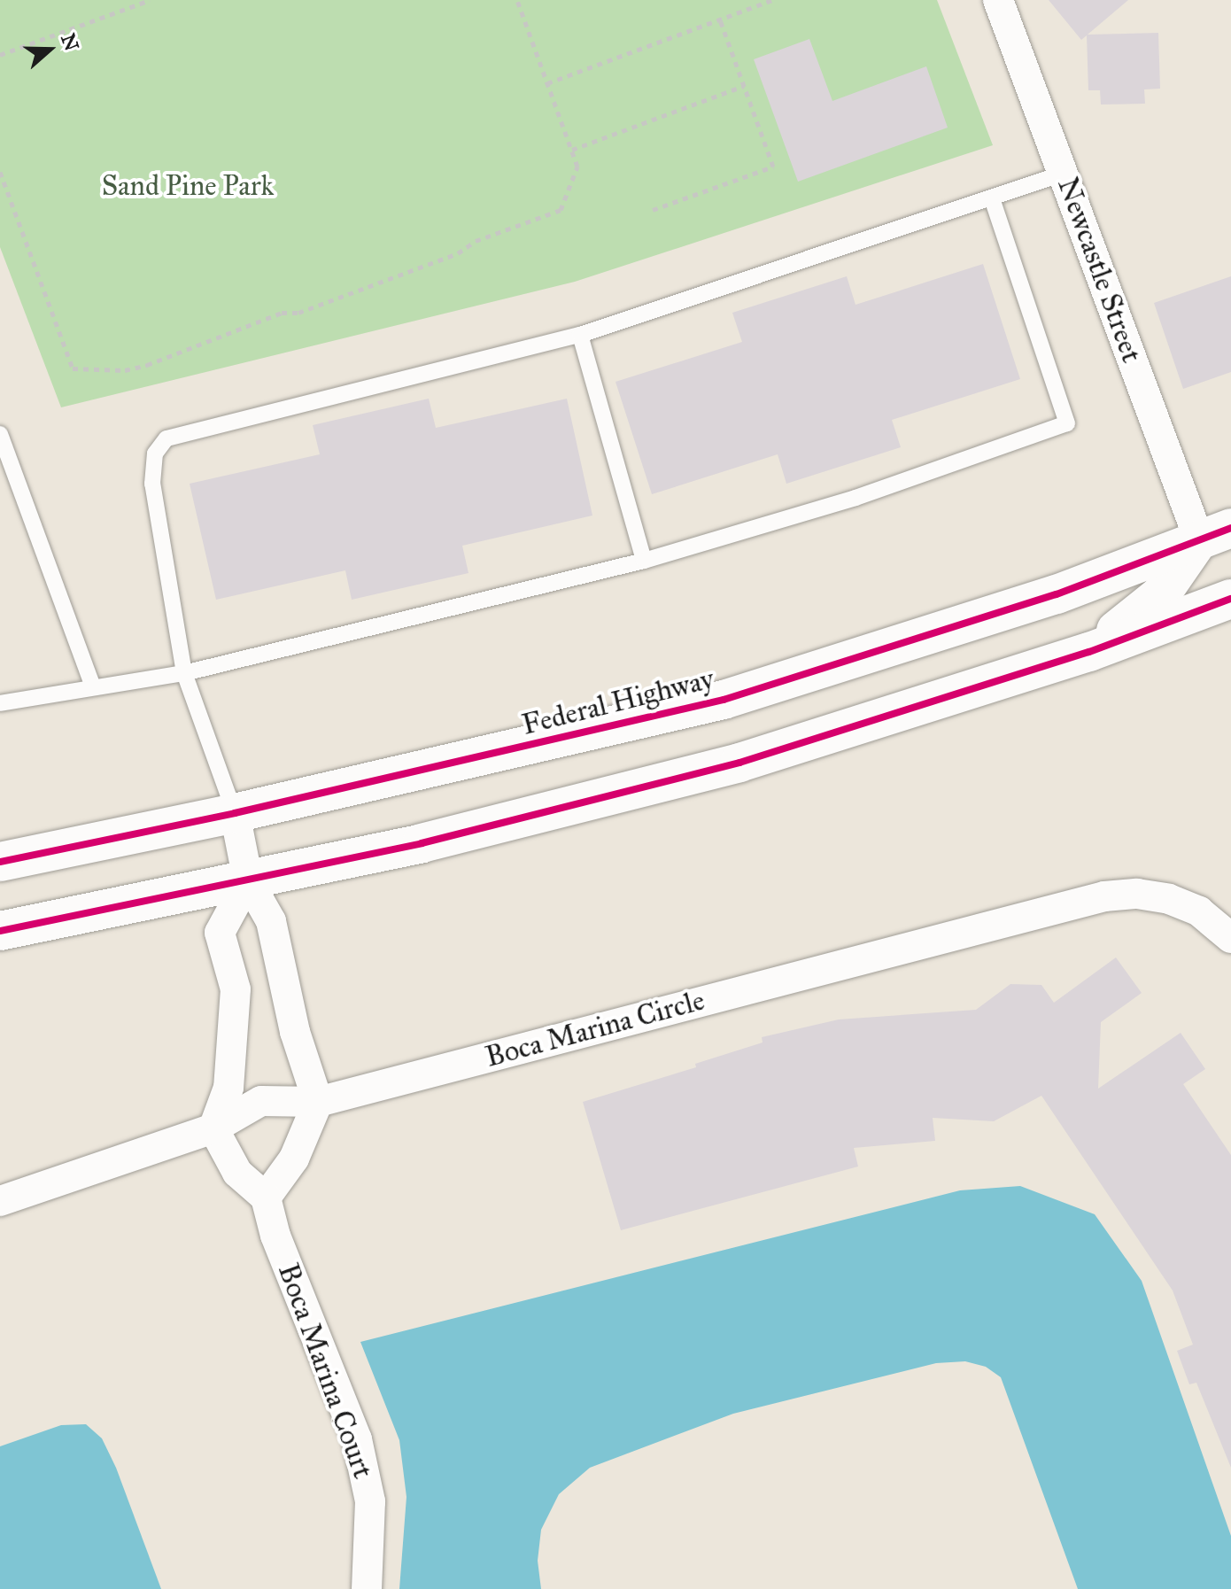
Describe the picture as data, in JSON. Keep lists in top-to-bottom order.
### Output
{
  "streets": {
    "main road": ["Federal Highway"],
    "street": ["Newcastle Street", "Boca Marina Circle", "Boca Marina Court"]
  },
  "crossings": [
    ["Newcastle Street", "Federal Highway"],
    ["Boca Marina Circle", "Boca Marina Court"]
  ],
  "parks": ["Sand Pine Park"],
  "north": "right"
}
